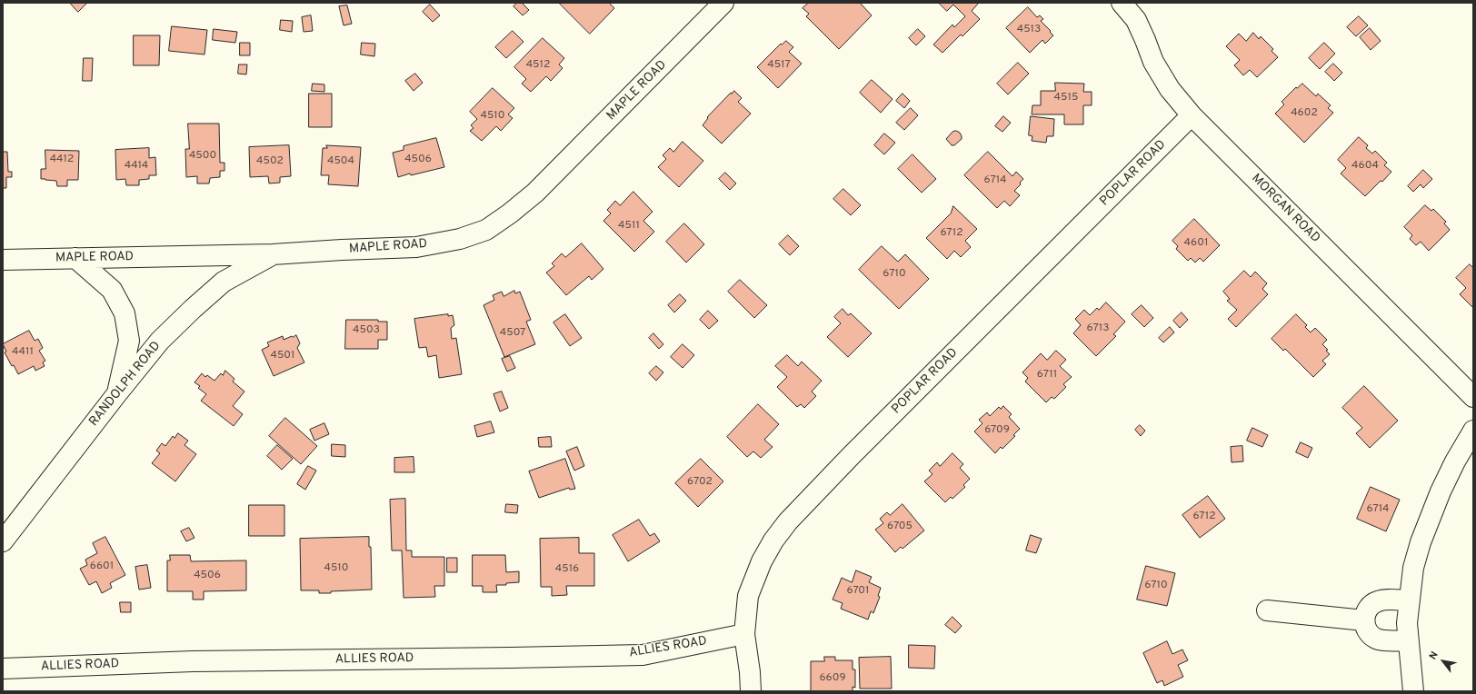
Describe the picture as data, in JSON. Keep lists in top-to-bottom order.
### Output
{
  "streets": {
    "street": [
      "MAPLE ROAD",
      "POPLAR ROAD",
      "MORGAN ROAD",
      "RANDOLPH ROAD",
      "ALLIES ROAD"
    ]
  },
  "crossings": [
    ["MAPLE ROAD", "RANDOLPH ROAD"],
    ["POPLAR ROAD", "MORGAN ROAD"],
    ["POPLAR ROAD", "ALLIES ROAD"]
  ],
  "house_numbers": [
    "4513",
    "4512",
    "4517",
    "4515",
    "4602",
    "4510",
    "4500",
    "4412",
    "4506",
    "4502",
    "4504",
    "4414",
    "4604",
    "6714",
    "4511",
    "6712",
    "4601",
    "6710",
    "6713",
    "4503",
    "4507",
    "4411",
    "4501",
    "6711",
    "6709",
    "6702",
    "6714",
    "6712",
    "6705",
    "6601",
    "4510",
    "4516",
    "4506",
    "6710",
    "6701",
    "6609"
  ],
  "north": "top left"
}
